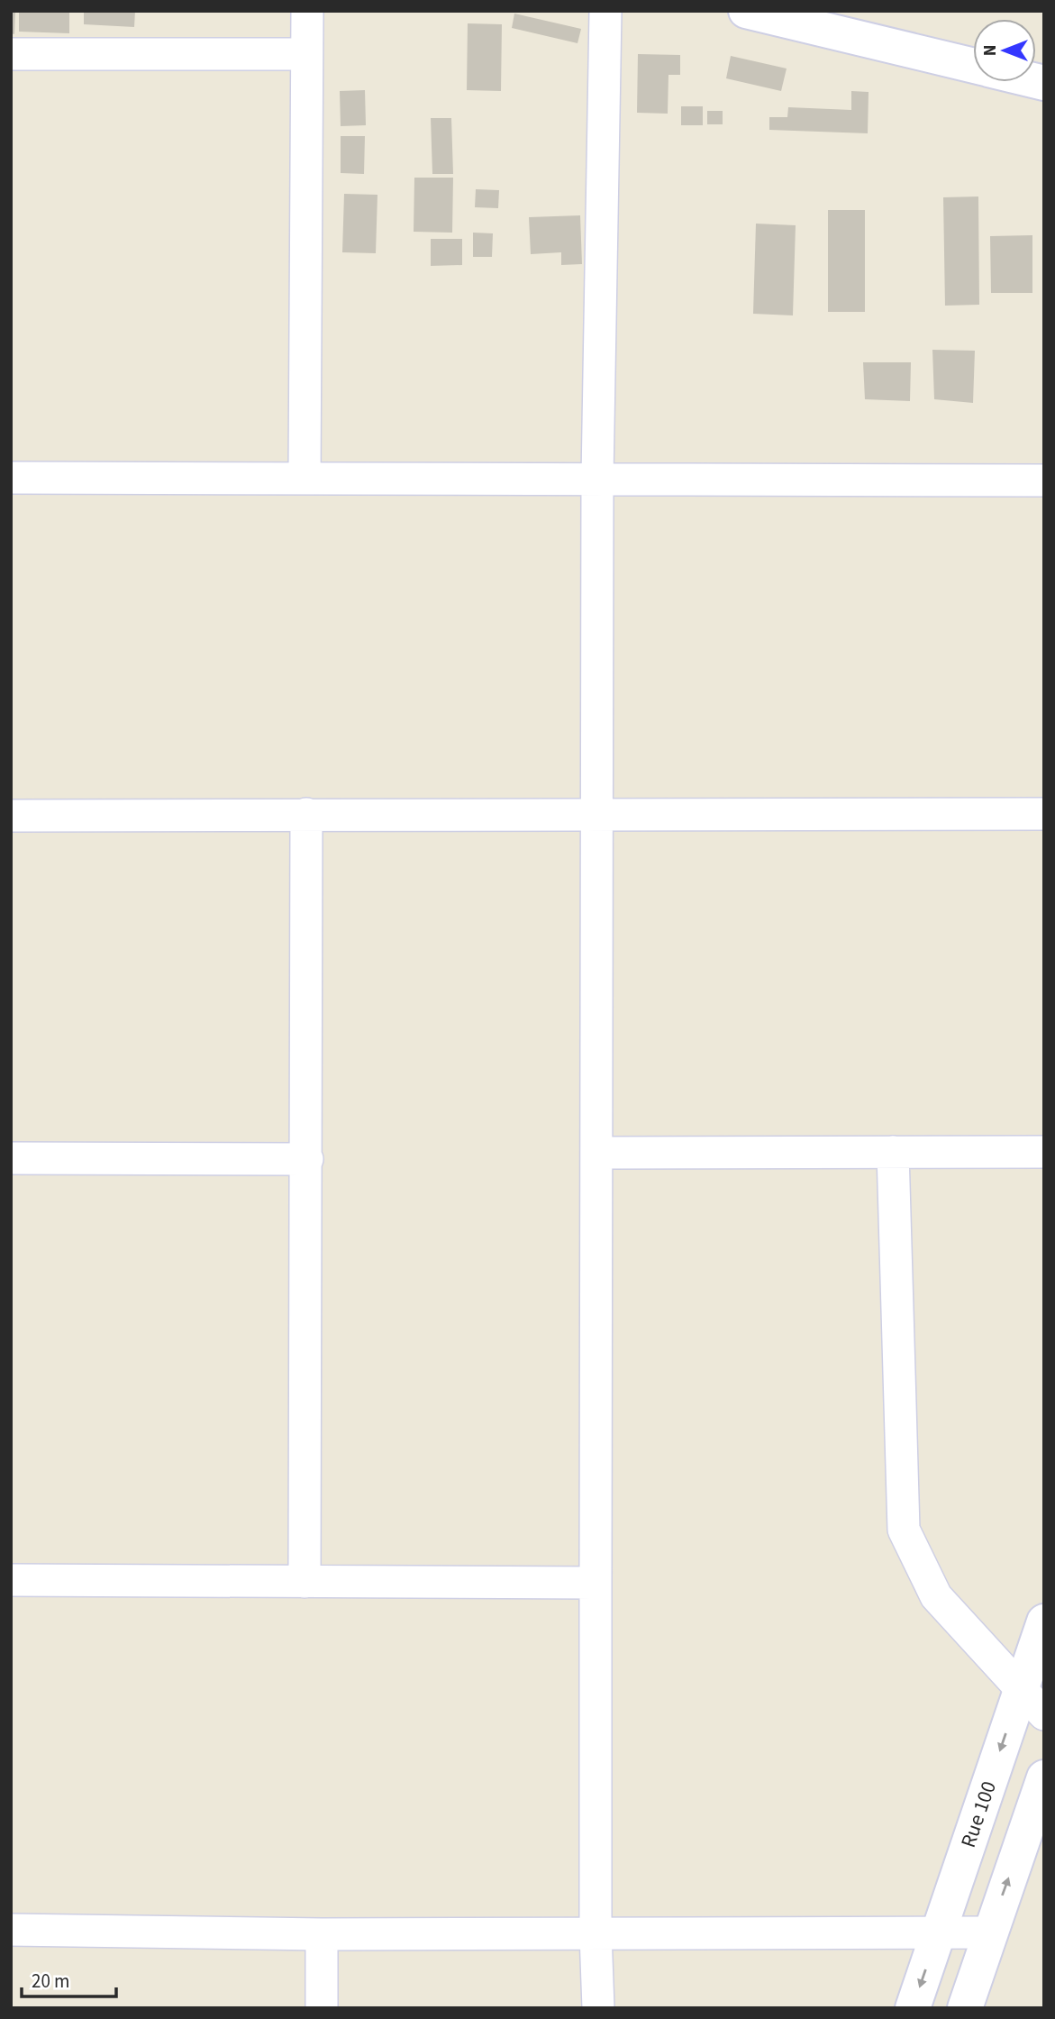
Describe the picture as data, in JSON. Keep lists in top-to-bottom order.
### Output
{
  "streets": {
    "street": ["Rue 100"]
  },
  "scale_bar": "20 m",
  "north": "left"
}
